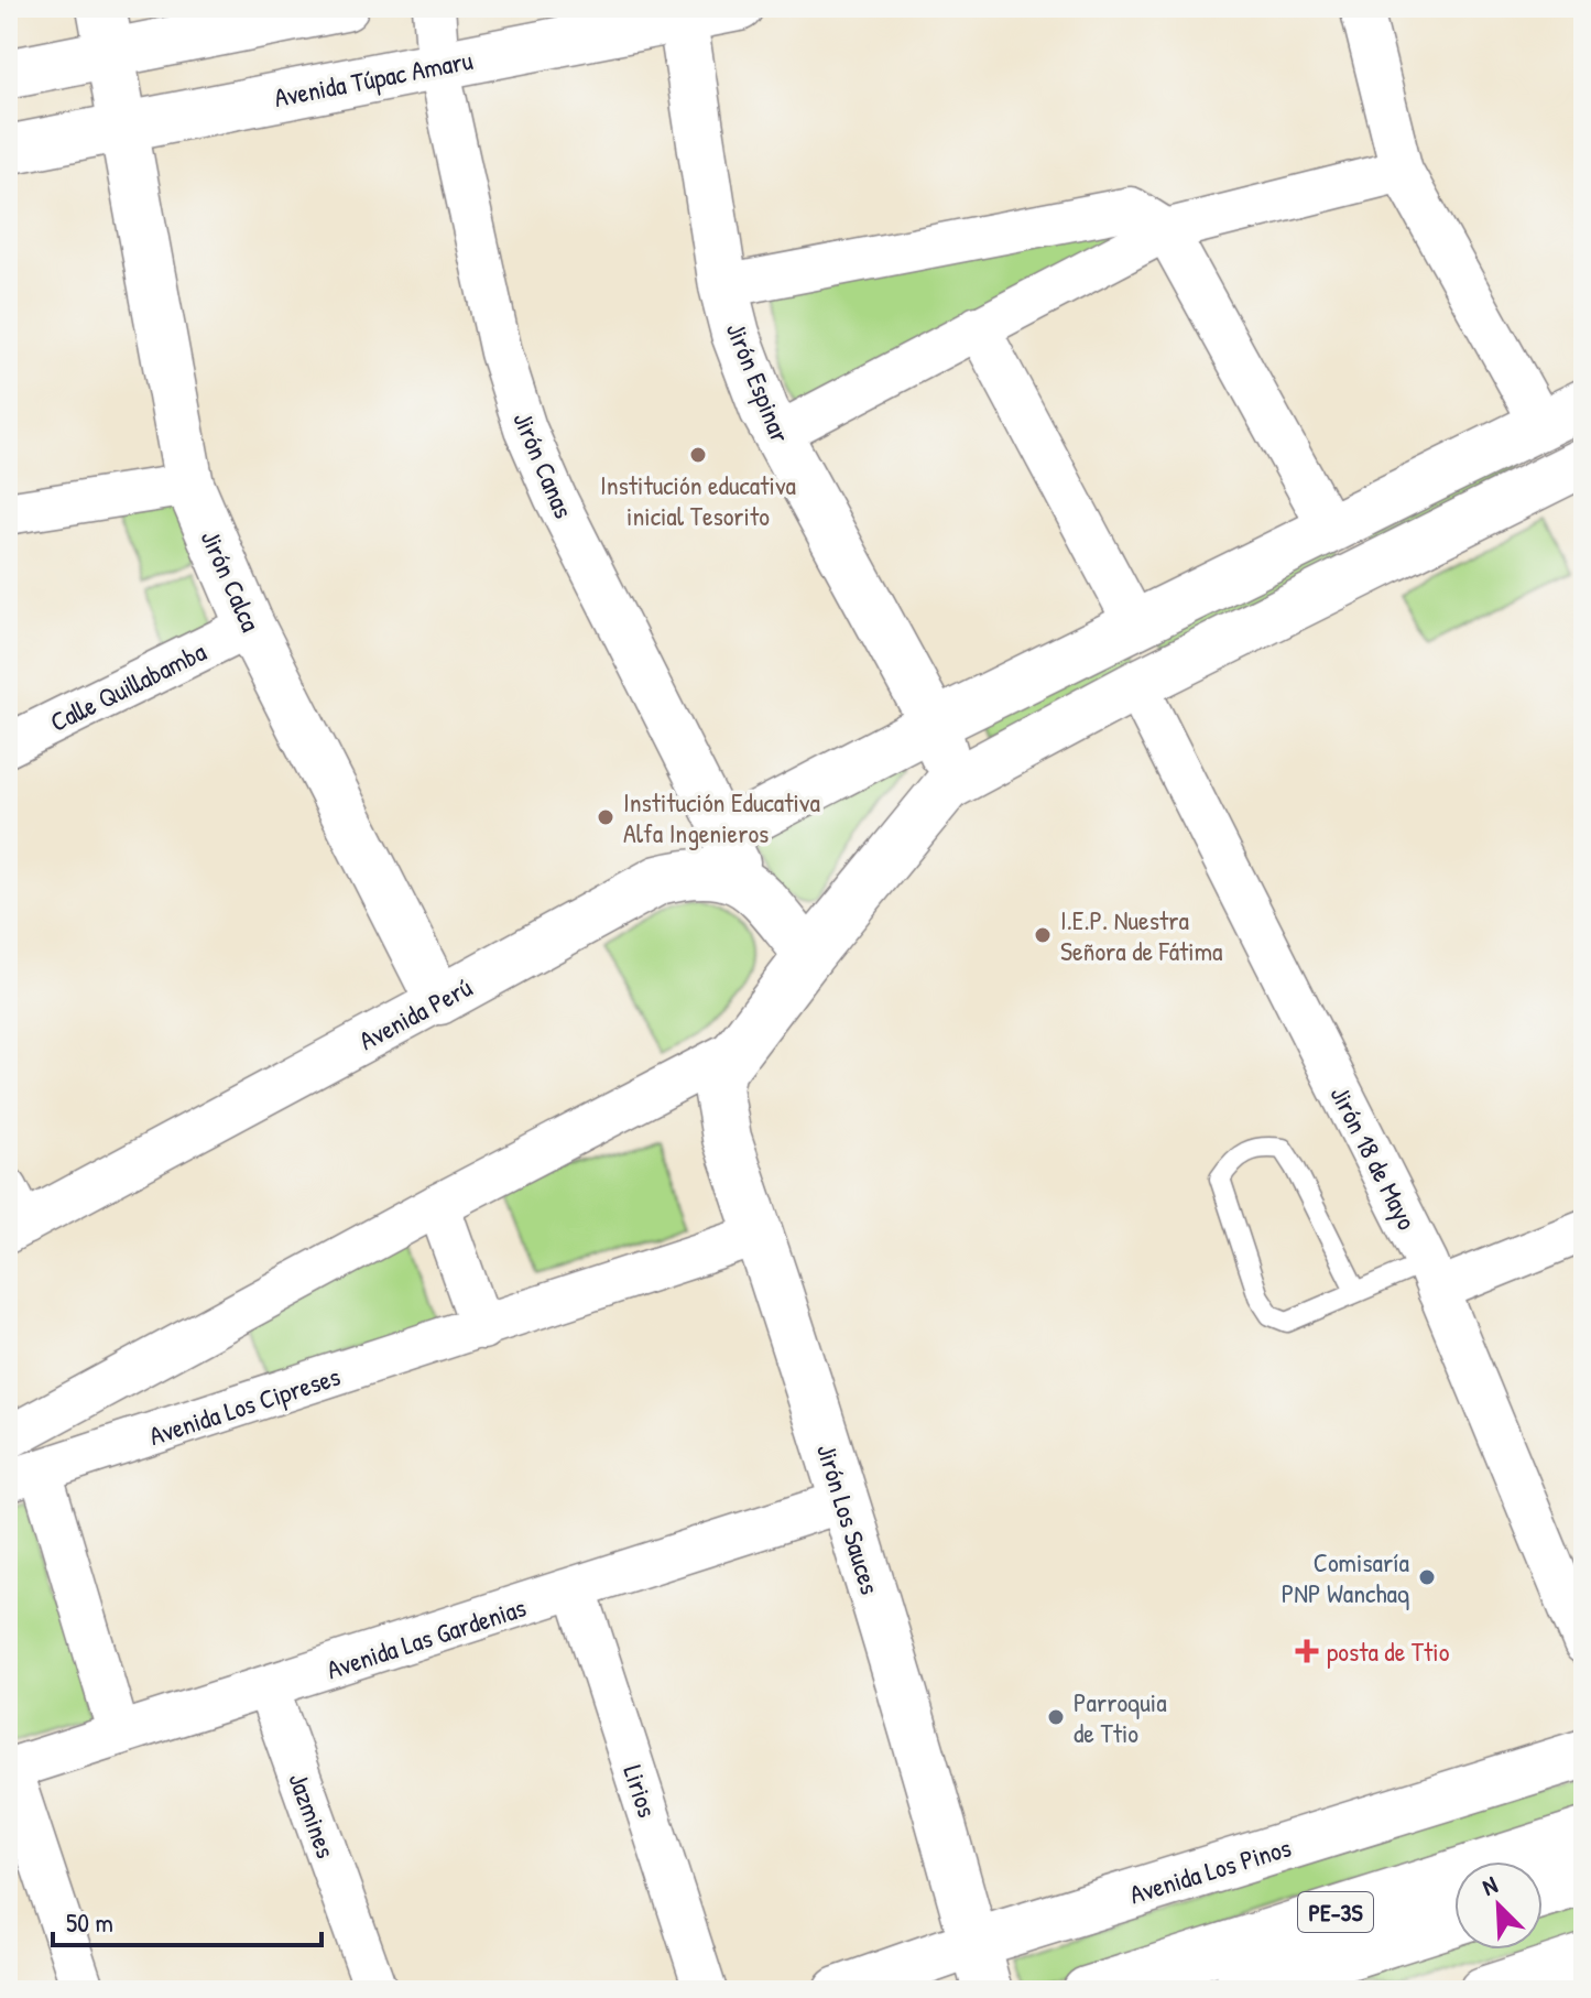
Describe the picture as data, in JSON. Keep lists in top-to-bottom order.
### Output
{
  "streets": {
    "main road": [
      "Avenida Túpac Amaru",
      "Jirón Espinar",
      "Jirón Calca",
      "Avenida Perú",
      "Jirón Los Sauces",
      "Avenida Los Pinos",
      "PE-3S"
    ],
    "street": [
      "Jirón Canas",
      "Calle Quillabamba",
      "Jirón 18 de Mayo",
      "Avenida Los Cipreses",
      "Avenida Las Gardenias",
      "Lirios",
      "Jazmines"
    ]
  },
  "crossings": [
    ["Avenida Túpac Amaru", "Jirón Espinar"],
    ["Avenida Túpac Amaru", "Jirón Canas"],
    ["Avenida Túpac Amaru", "Jirón Calca"],
    ["Jirón Espinar", "Jirón Los Sauces"],
    ["Jirón Canas", "Avenida Perú"],
    ["Jirón Calca", "Calle Quillabamba"],
    ["Jirón Calca", "Avenida Perú"],
    ["Avenida Perú", "Jirón Los Sauces"],
    ["Avenida Los Cipreses", "Jirón Los Sauces"],
    ["Jirón Los Sauces", "Avenida Las Gardenias"],
    ["Jirón Los Sauces", "Avenida Los Pinos"],
    ["Avenida Las Gardenias", "Lirios"],
    ["Avenida Las Gardenias", "Jazmines"]
  ],
  "places": {
    "other": [
      "Institución educativa inicial Tesorito",
      "Institución Educativa Alfa Ingenieros",
      "I.E.P. Nuestra Señora de Fátima",
      "Comisaría PNP Wanchaq",
      "Parroquia de Ttio"
    ],
    "health": ["posta de Ttio"]
  },
  "scale_bar": "50 m",
  "north": "top left"
}
